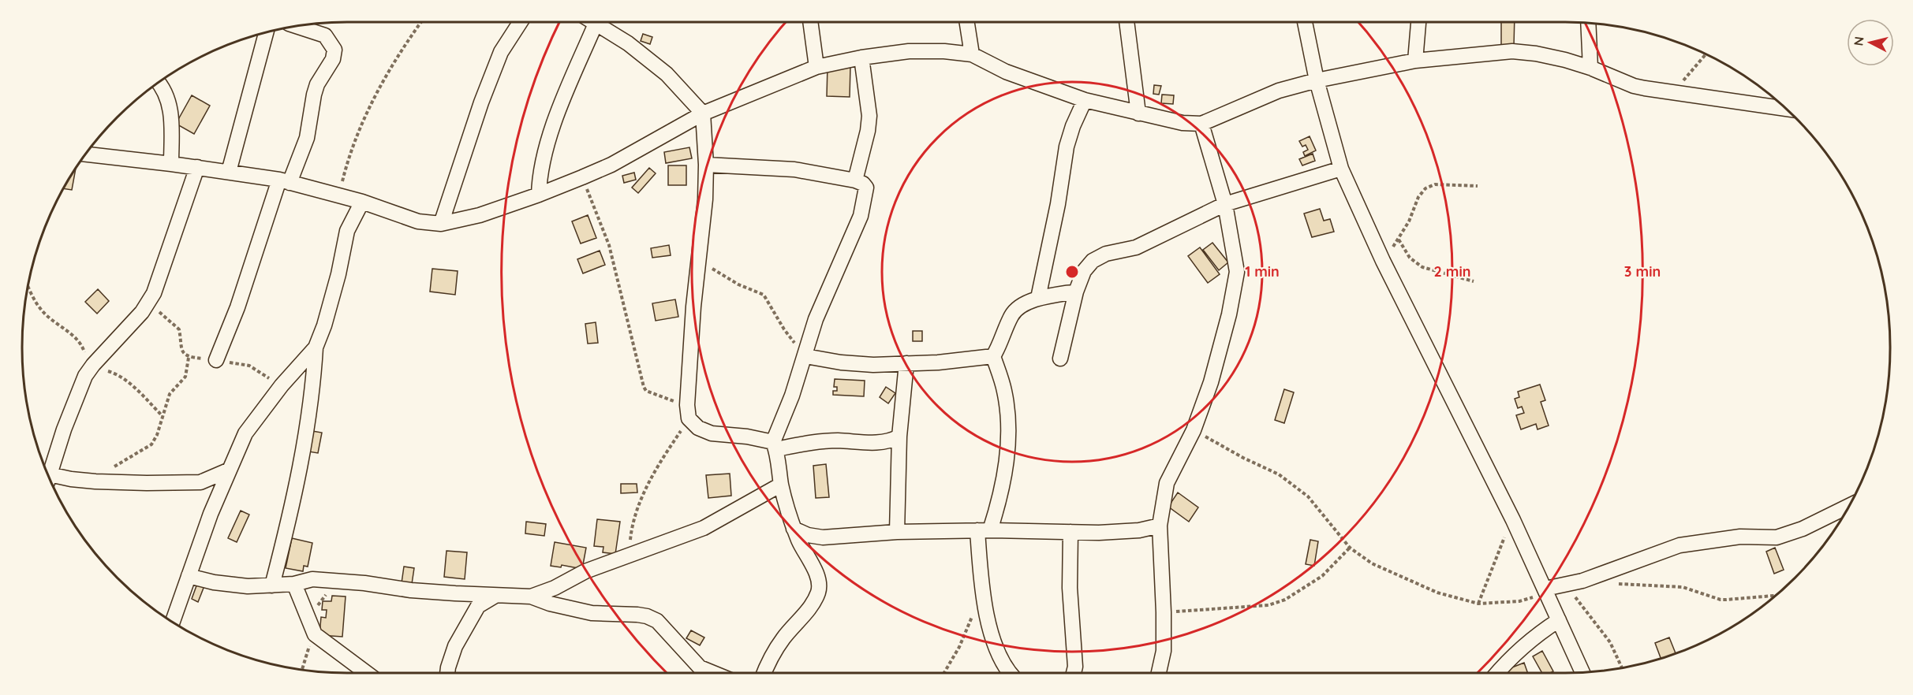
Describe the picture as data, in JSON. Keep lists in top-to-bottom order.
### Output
{
  "north": "left",
  "rings": ["1 min", "2 min", "3 min"]
}
